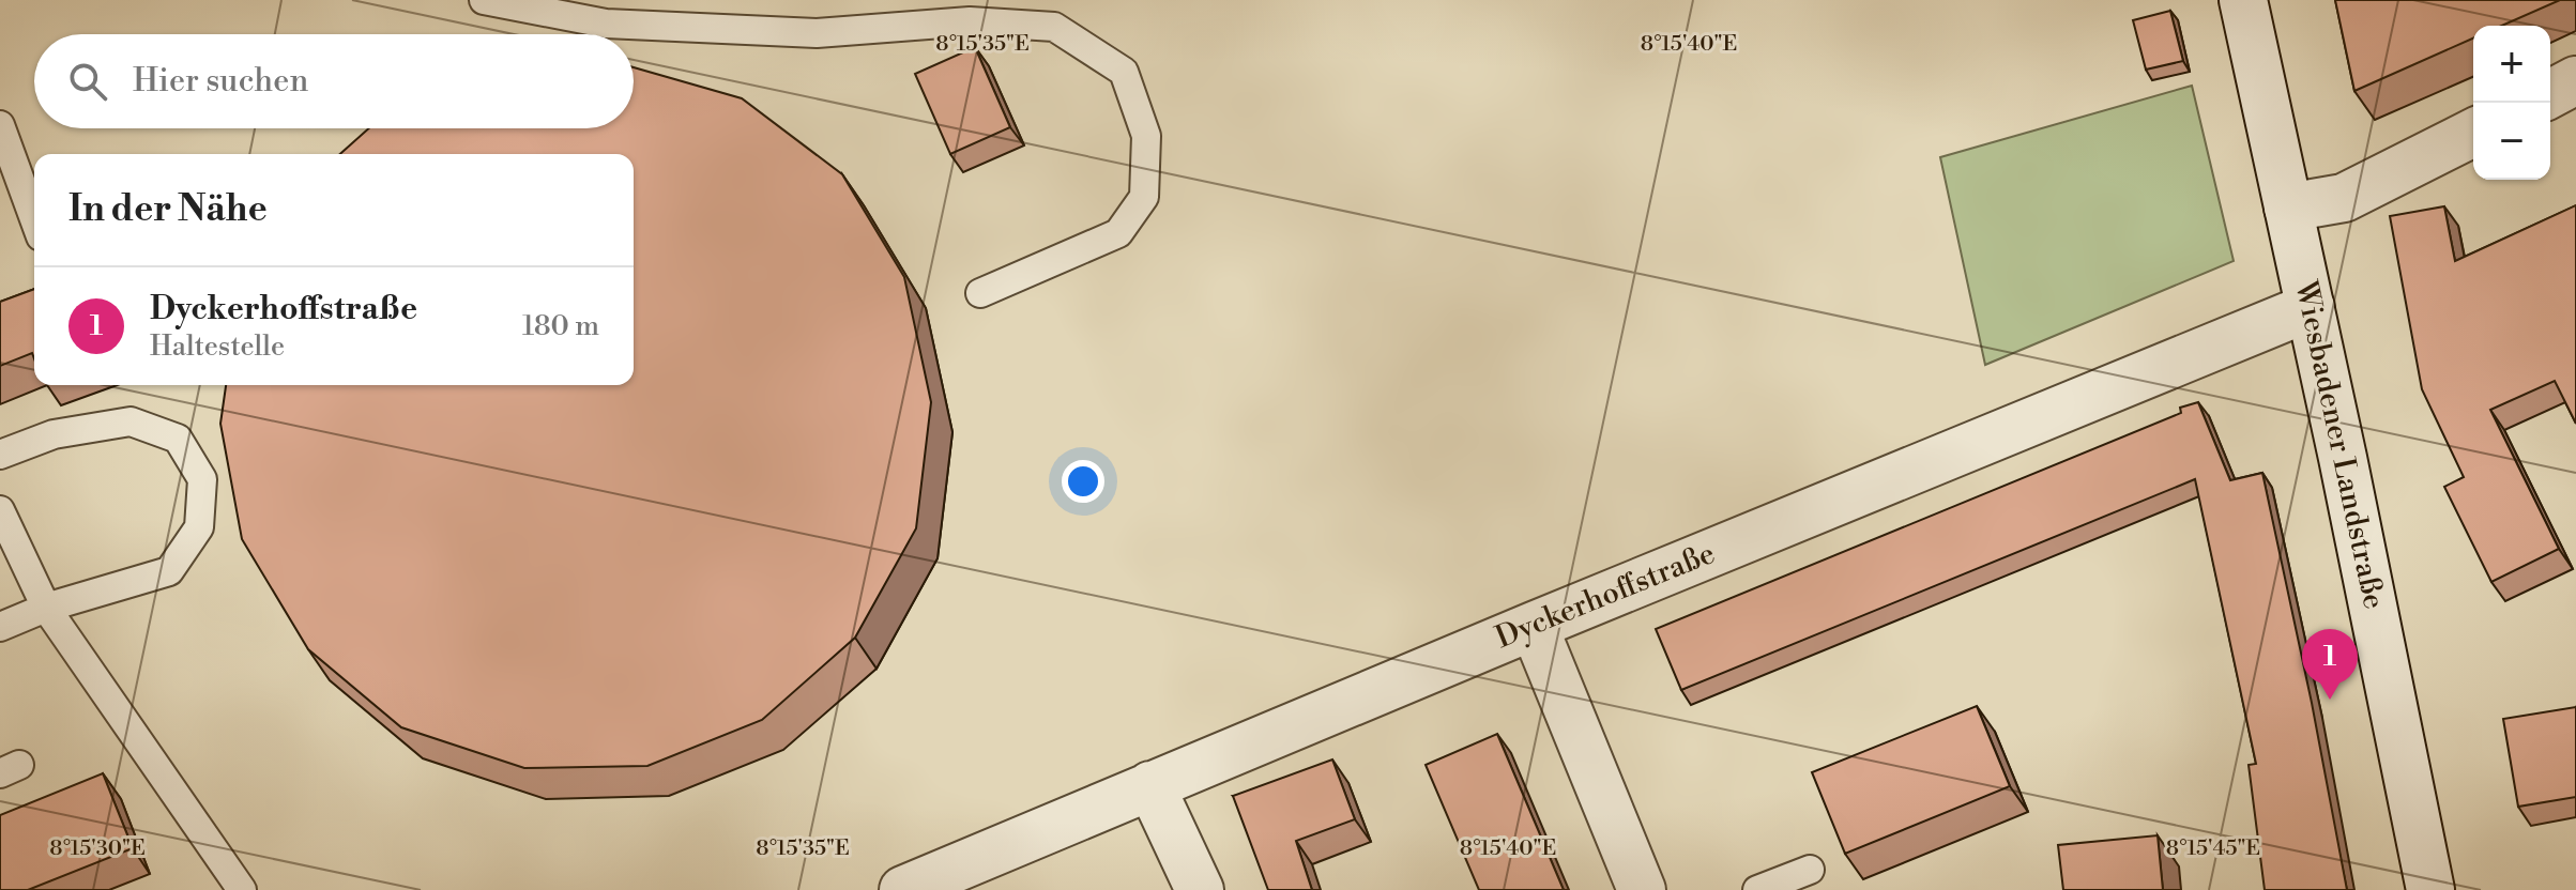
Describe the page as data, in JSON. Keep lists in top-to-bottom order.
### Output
{
  "streets": {
    "street": ["Wiesbadener Landstraße", "Dyckerhoffstraße"]
  },
  "crossings": [
    ["Wiesbadener Landstraße", "Dyckerhoffstraße"]
  ],
  "page": {
    "map_buttons": ["+", "−"],
    "search": "Hier suchen",
    "heading": "In der Nähe",
    "list": [
      {
        "mark": "1",
        "name": "Dyckerhoffstraße",
        "note": "Haltestelle",
        "value": "180 m"
      }
    ],
    "pins": "1"
  },
  "coordinates": [
    "8°15'35\"E",
    "8°15'40\"E",
    "8°15'45\"E",
    "8°15'30\"E"
  ]
}
